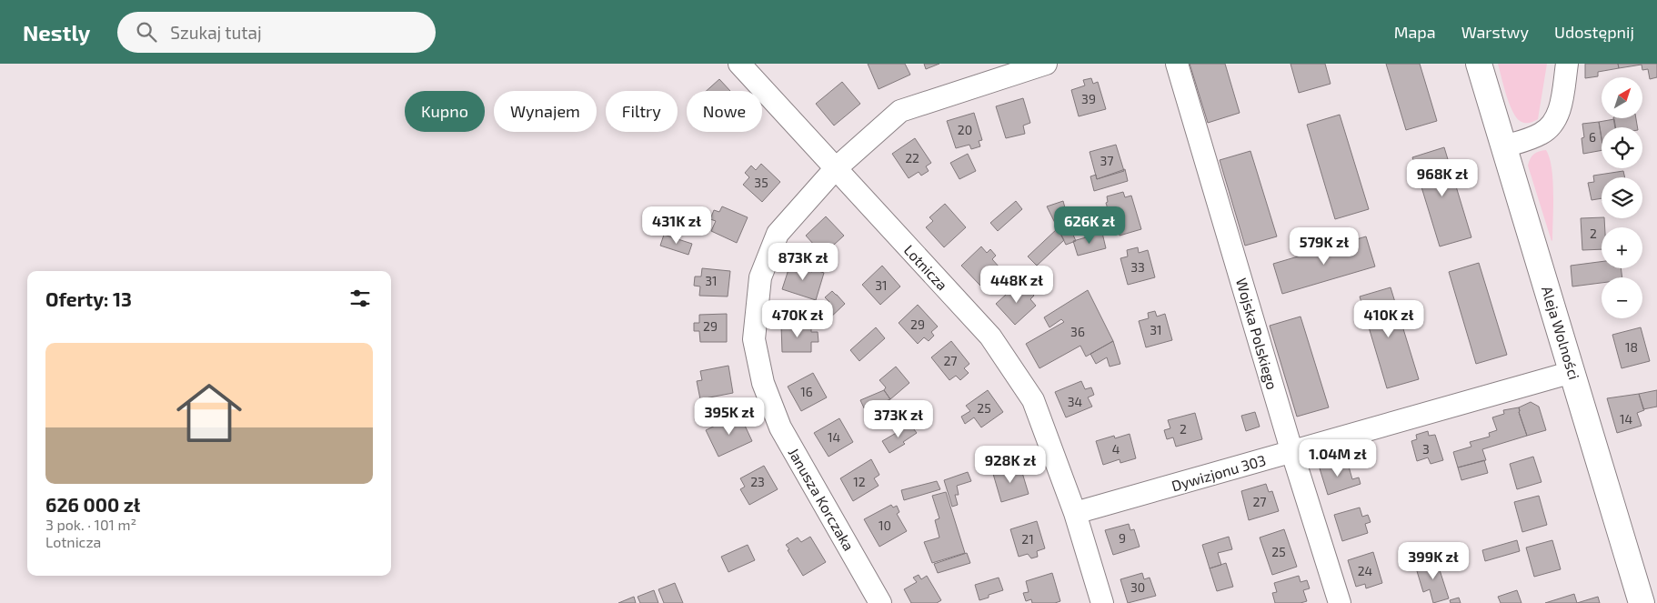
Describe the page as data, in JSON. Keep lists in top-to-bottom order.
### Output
{
  "streets": {
    "street": [
      "Lotnicza",
      "Aleja Wolności",
      "Wojska Polskiego",
      "Dywizjonu 303",
      "Janusza Korczaka"
    ]
  },
  "crossings": [
    ["Lotnicza", "Dywizjonu 303"],
    ["Lotnicza", "Janusza Korczaka"],
    ["Aleja Wolności", "Dywizjonu 303"],
    ["Wojska Polskiego", "Dywizjonu 303"]
  ],
  "house_numbers": [
    "39",
    "20",
    "6",
    "22",
    "37",
    "35",
    "2",
    "33",
    "31",
    "31",
    "29",
    "29",
    "31",
    "36",
    "18",
    "27",
    "16",
    "34",
    "25",
    "14",
    "2",
    "14",
    "4",
    "3",
    "23",
    "12",
    "27",
    "10",
    "9",
    "21",
    "25",
    "24",
    "30"
  ],
  "north": "top right",
  "page": {
    "header": "Nestly",
    "search": "Szukaj tutaj",
    "nav": ["Mapa", "Warstwy", "Udostępnij"],
    "map_buttons": ["+", "−"],
    "chip": [
      "Kupno",
      "Wynajem",
      "Filtry",
      "Nowe"
    ],
    "price": [
      "968K zł",
      "431K zł",
      "626K zł",
      "579K zł",
      "873K zł",
      "448K zł",
      "470K zł",
      "410K zł",
      "395K zł",
      "373K zł",
      "1.04M zł",
      "928K zł",
      "399K zł"
    ],
    "heading": "Oferty: 13",
    "list": [
      {
        "name": "626 000 zł",
        "note": "3 pok. · 101 m² · Lotnicza"
      }
    ]
  }
}
